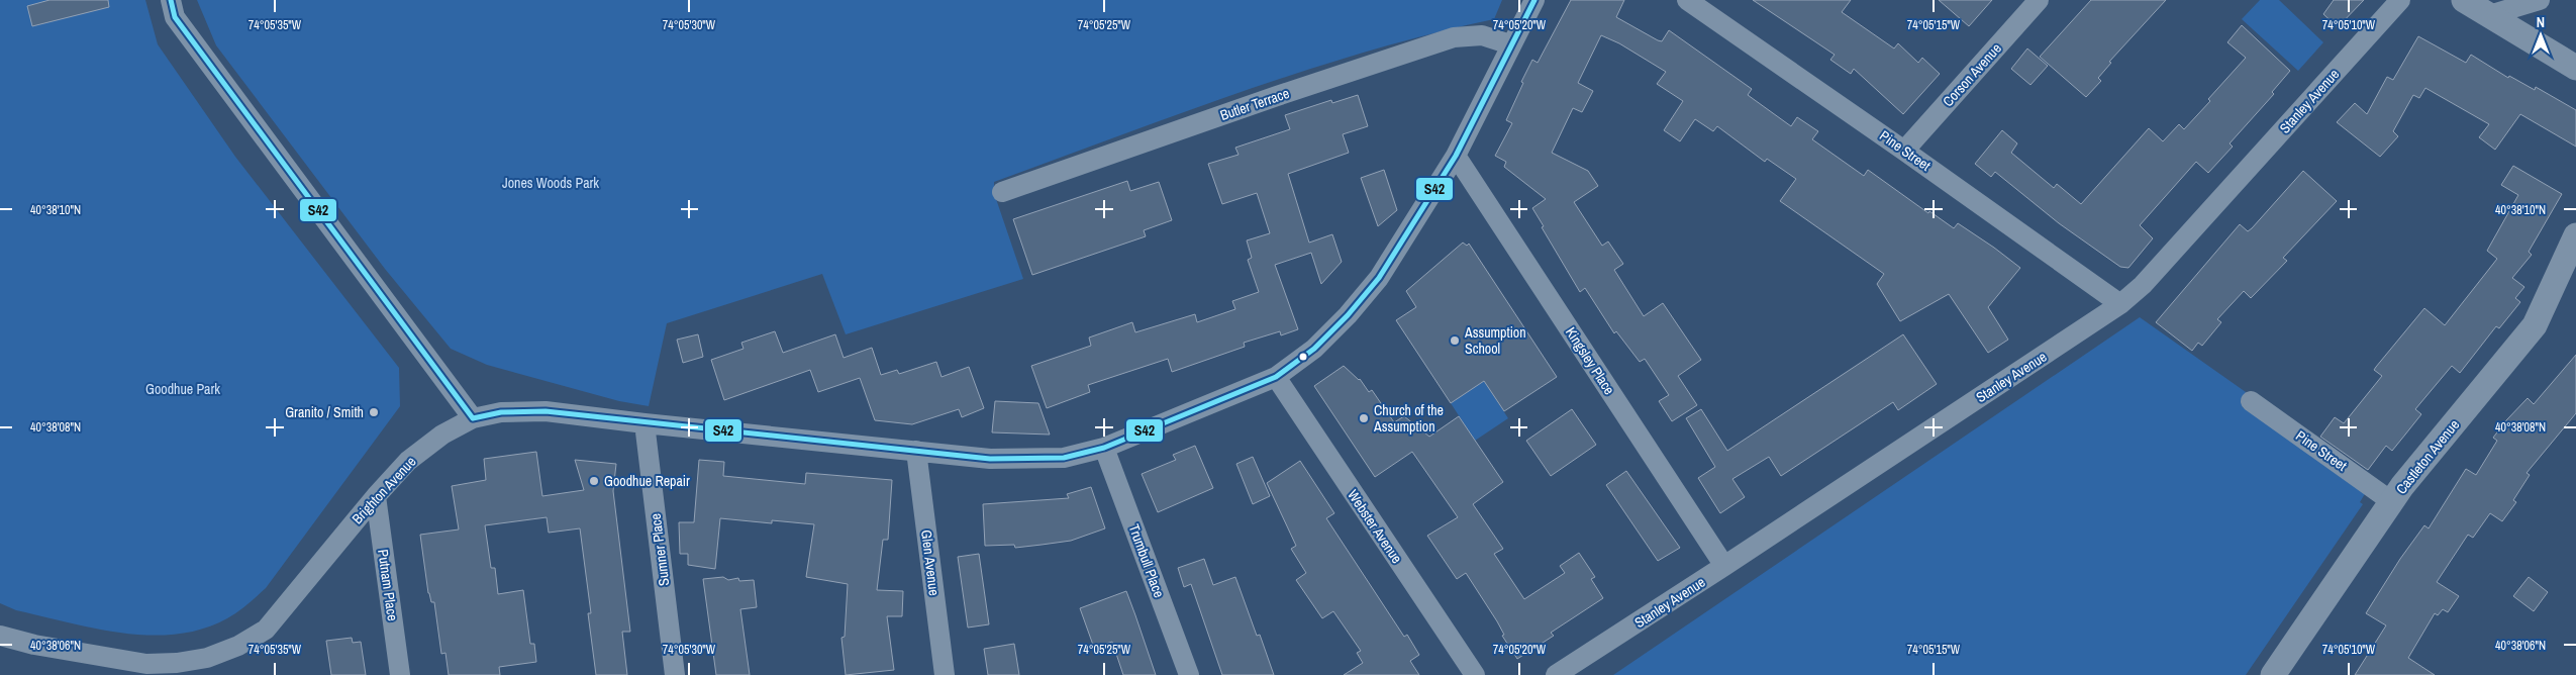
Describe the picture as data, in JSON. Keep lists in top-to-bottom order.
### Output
{
  "streets": {
    "street": [
      "Corson Avenue",
      "Stanley Avenue",
      "Butler Terrace",
      "Pine Street",
      "Kingsley Place",
      "Castleton Avenue",
      "Brighton Avenue",
      "Webster Avenue",
      "Sumner Place",
      "Trumbull Place",
      "Glen Avenue",
      "Putnam Place"
    ]
  },
  "crossings": [
    ["Corson Avenue", "Pine Street"],
    ["Stanley Avenue", "Pine Street"],
    ["Stanley Avenue", "Kingsley Place"],
    ["Butler Terrace", "Brighton Avenue"],
    ["Pine Street", "Castleton Avenue"],
    ["Kingsley Place", "Brighton Avenue"],
    ["Brighton Avenue", "Webster Avenue"],
    ["Brighton Avenue", "Sumner Place"],
    ["Brighton Avenue", "Trumbull Place"],
    ["Brighton Avenue", "Glen Avenue"],
    ["Brighton Avenue", "Putnam Place"]
  ],
  "parks": ["Jones Woods Park", "Goodhue Park"],
  "places": [
    "Assumption School",
    "Granito / Smith",
    "Church of the Assumption",
    "Goodhue Repair"
  ],
  "lines": ["transit line S42"],
  "north": "top",
  "coordinates": [
    "74°05'35\"W",
    "74°05'30\"W",
    "74°05'25\"W",
    "74°05'20\"W",
    "74°05'15\"W",
    "74°05'10\"W",
    "40°38'10\"N",
    "40°38'08\"N",
    "40°38'06\"N"
  ]
}
